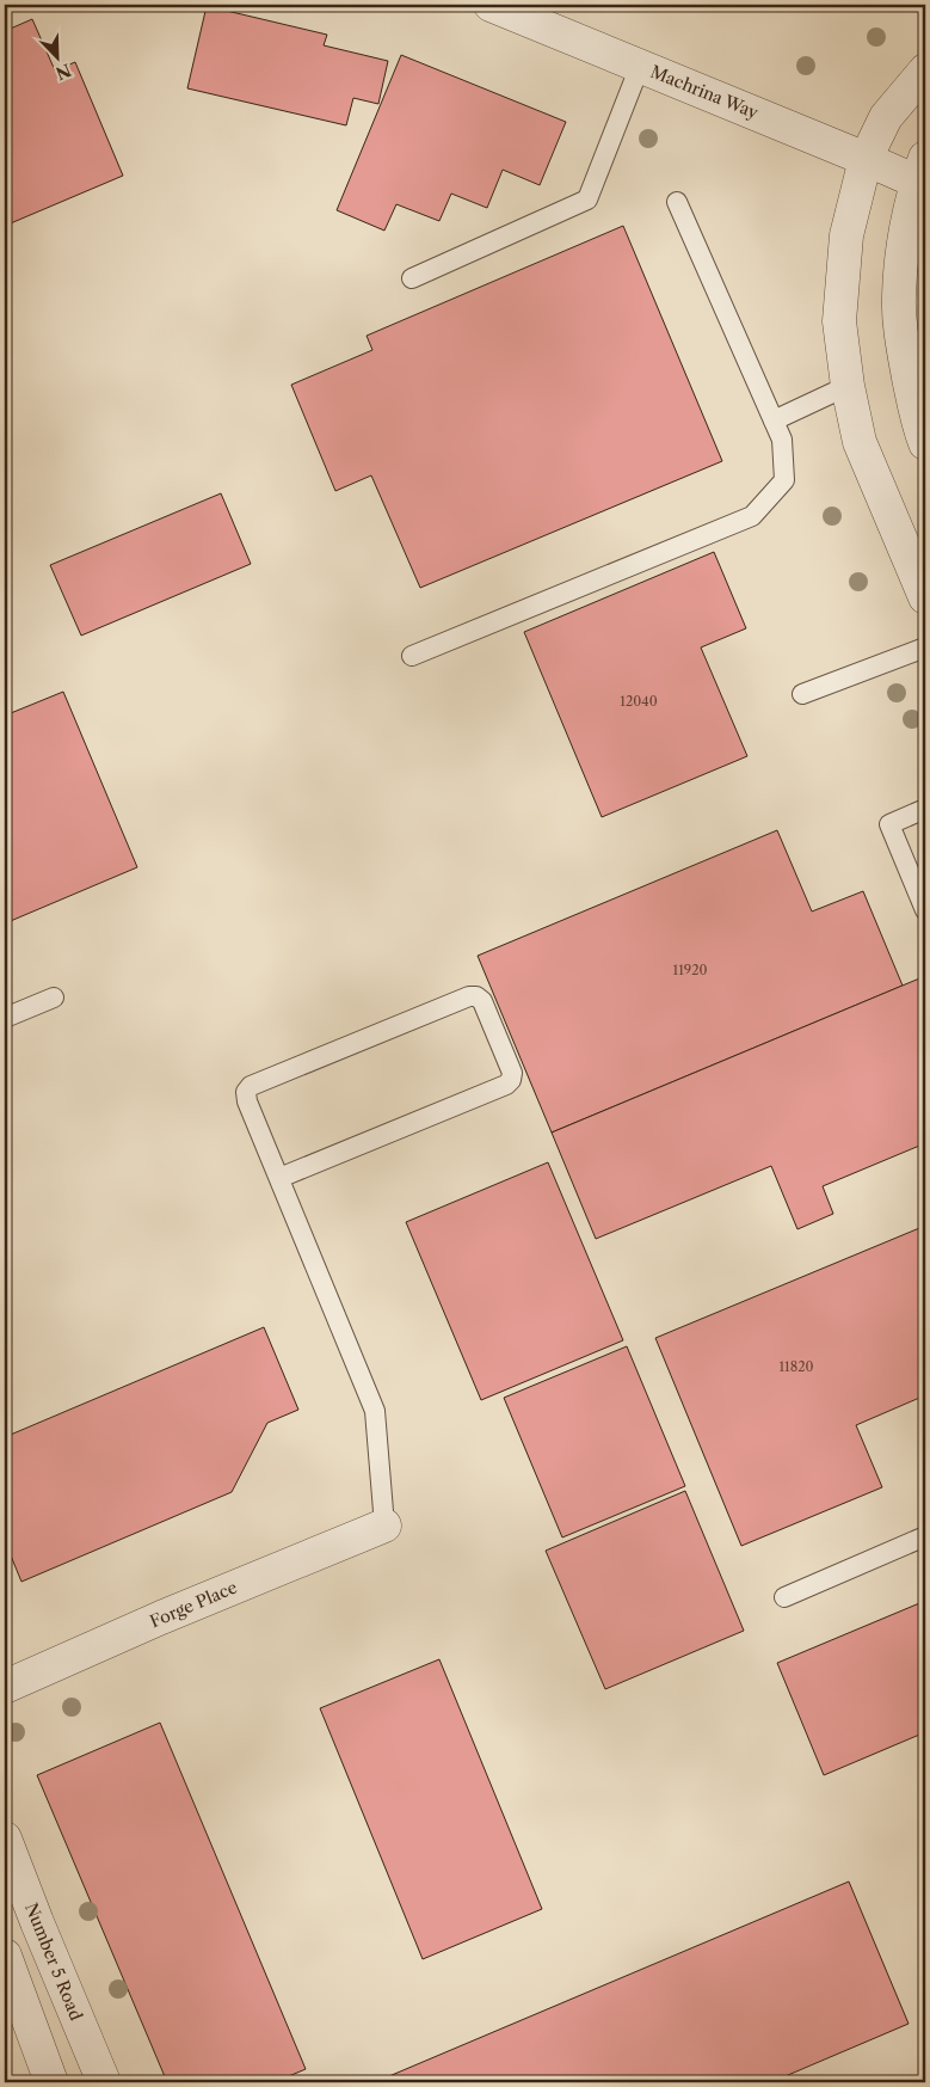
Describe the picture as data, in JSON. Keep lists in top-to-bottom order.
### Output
{
  "streets": {
    "street": ["Machrina Way", "Forge Place", "Number 5 Road"]
  },
  "house_numbers": ["12040", "11920", "11820"],
  "north": "bottom right"
}
